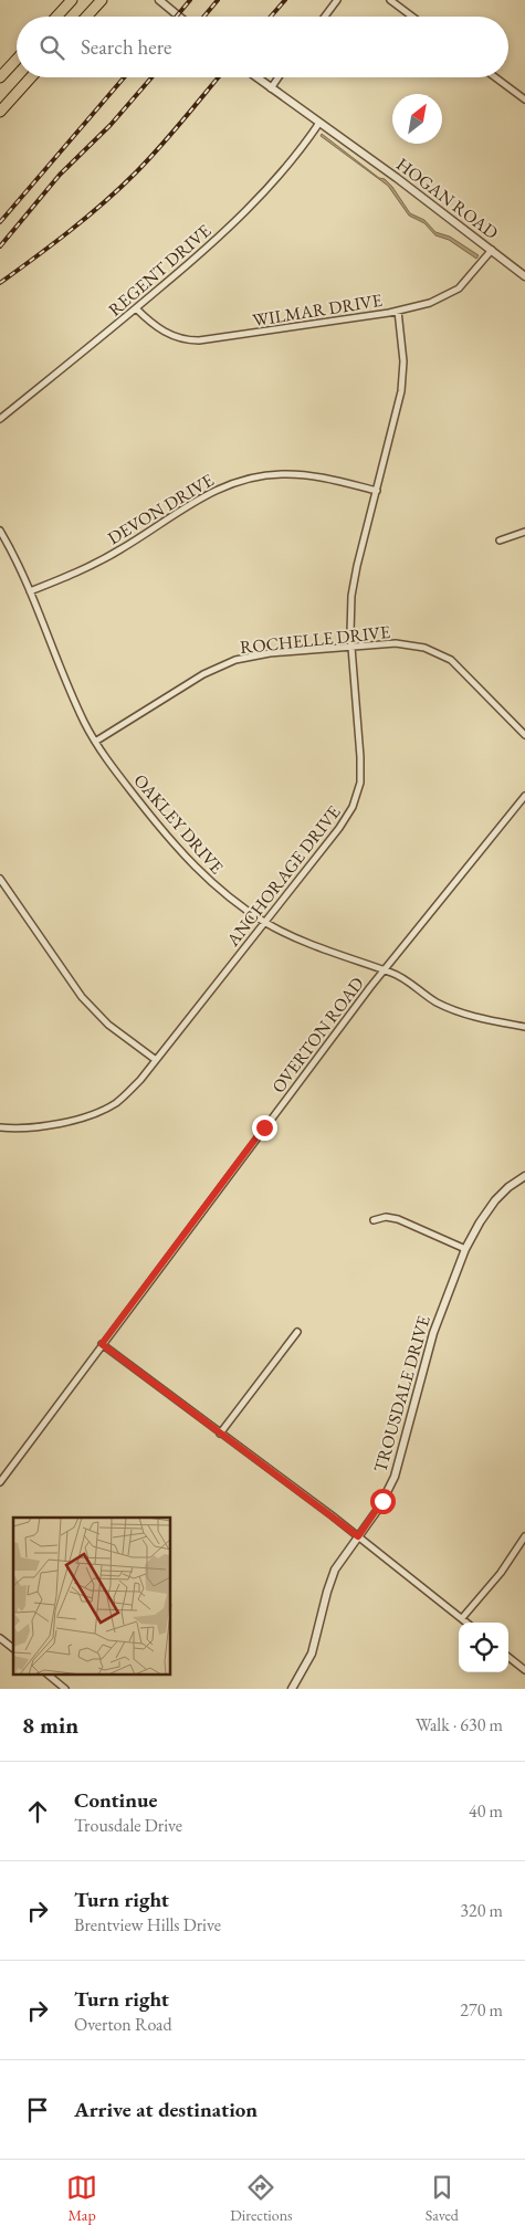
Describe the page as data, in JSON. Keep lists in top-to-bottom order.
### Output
{
  "streets": {
    "street": [
      "HOGAN ROAD",
      "REGENT DRIVE",
      "WILMAR DRIVE",
      "DEVON DRIVE",
      "ROCHELLE DRIVE",
      "OAKLEY DRIVE",
      "ANCHORAGE DRIVE",
      "OVERTON ROAD",
      "TROUSDALE DRIVE"
    ]
  },
  "crossings": [
    ["HOGAN ROAD", "REGENT DRIVE"],
    ["HOGAN ROAD", "WILMAR DRIVE"],
    ["REGENT DRIVE", "WILMAR DRIVE"],
    ["WILMAR DRIVE", "ANCHORAGE DRIVE"],
    ["DEVON DRIVE", "OAKLEY DRIVE"],
    ["DEVON DRIVE", "ANCHORAGE DRIVE"],
    ["ROCHELLE DRIVE", "OAKLEY DRIVE"],
    ["ROCHELLE DRIVE", "ANCHORAGE DRIVE"],
    ["OAKLEY DRIVE", "ANCHORAGE DRIVE"],
    ["OAKLEY DRIVE", "OVERTON ROAD"]
  ],
  "north": "top right",
  "page": {
    "search": "Search here",
    "heading": ["8 min", "Walk · 630 m"],
    "list": [
      ["Continue", "Trousdale Drive", "40 m"],
      ["Turn right", "Brentview Hills Drive", "320 m"],
      ["Turn right", "Overton Road", "270 m"],
      "Arrive at destination"
    ],
    "nav": ["Map", "Directions", "Saved"]
  }
}
